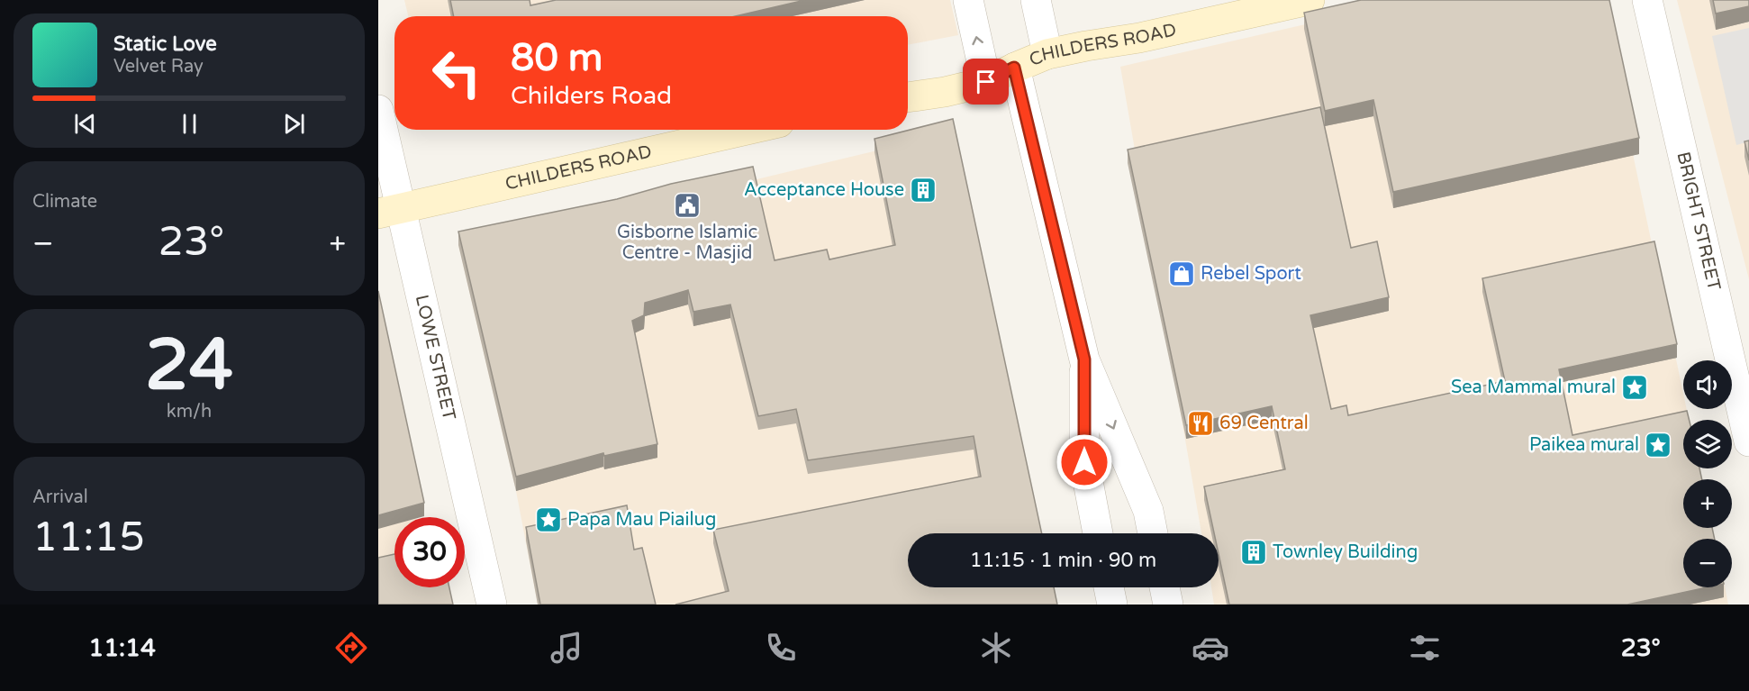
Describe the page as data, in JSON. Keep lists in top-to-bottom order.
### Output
{
  "streets": {
    "street": ["CHILDERS ROAD", "BRIGHT STREET", "LOWE STREET"]
  },
  "crossings": [
    ["CHILDERS ROAD", "LOWE STREET"]
  ],
  "places": {
    "building": ["Acceptance House", "Townley Building"],
    "public building": ["Gisborne Islamic Centre - Masjid"],
    "shop": ["Rebel Sport"],
    "place": ["Sea Mammal mural", "Paikea mural", "Papa Mau Piailug"],
    "restaurant": ["69 Central"]
  },
  "page": {
    "turn": ["80 m", "Childers Road"],
    "song": ["Static Love", "Velvet Ray"],
    "tile": [
      "Climate",
      ["24", "km/h"],
      ["Arrival", "11:15"]
    ],
    "heat": ["−", "23°", "+"],
    "map_buttons": ["+", "−"],
    "limit": "30",
    "trip": "11:15 · 1 min · 90 m",
    "tabs": ["11:14", "23°"]
  }
}
